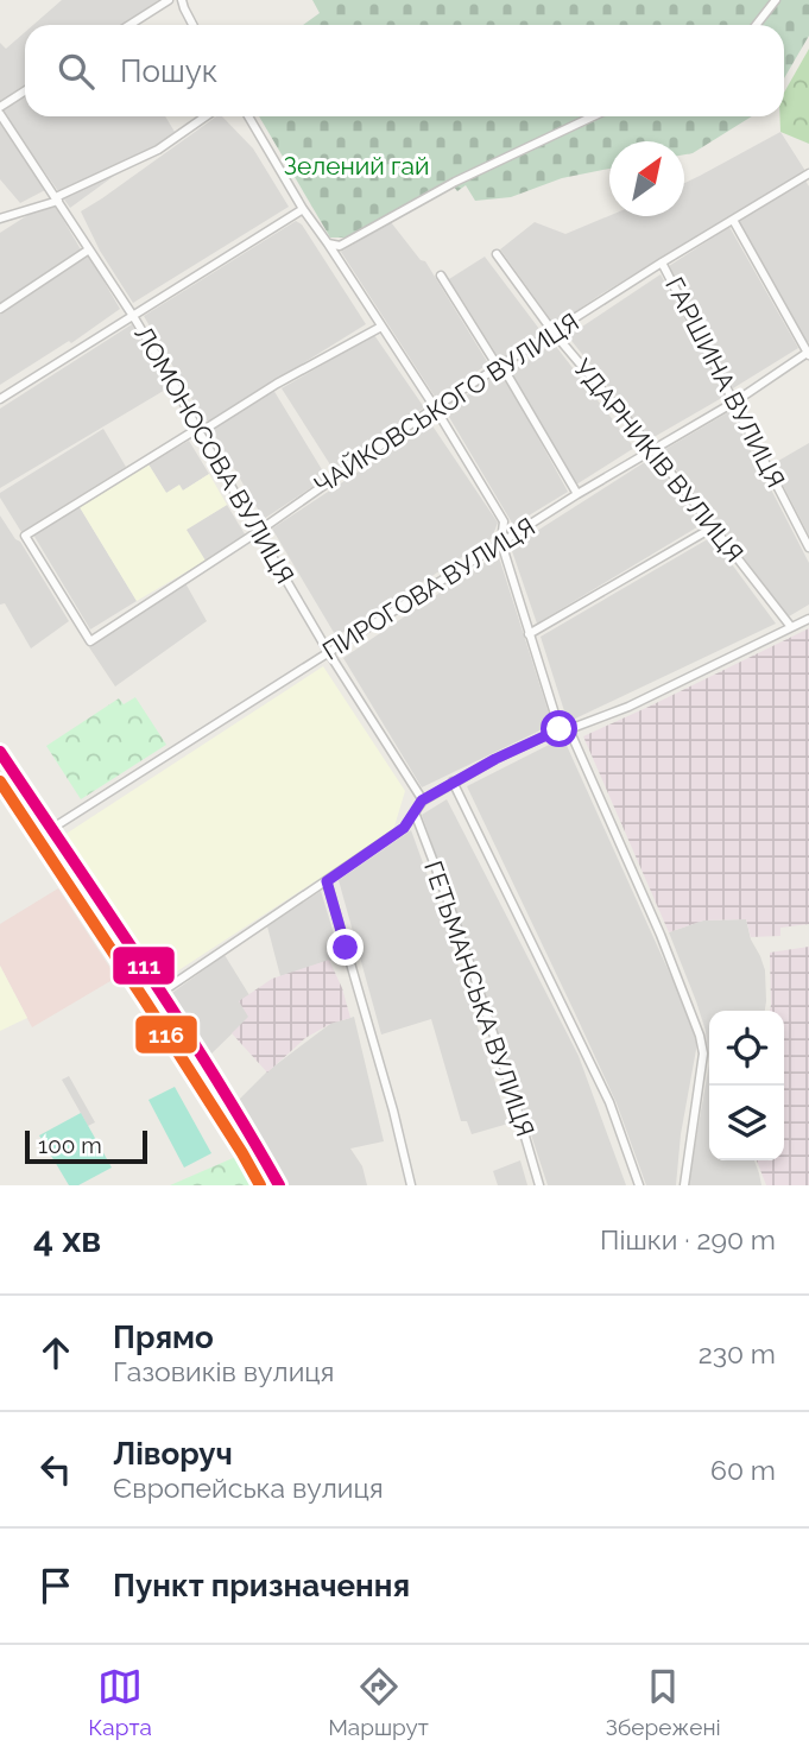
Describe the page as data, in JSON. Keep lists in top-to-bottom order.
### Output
{
  "streets": {
    "street": [
      "ГАРШИНА ВУЛИЦЯ",
      "ЧАЙКОВСЬКОГО ВУЛИЦЯ",
      "ЛОМОНОСОВА ВУЛИЦЯ",
      "УДАРНИКІВ ВУЛИЦЯ",
      "ПИРОГОВА ВУЛИЦЯ",
      "ГЕТЬМАНСЬКА ВУЛИЦЯ"
    ]
  },
  "crossings": [
    ["ГАРШИНА ВУЛИЦЯ", "ЧАЙКОВСЬКОГО ВУЛИЦЯ"],
    ["ГАРШИНА ВУЛИЦЯ", "ПИРОГОВА ВУЛИЦЯ"],
    ["ЧАЙКОВСЬКОГО ВУЛИЦЯ", "ЛОМОНОСОВА ВУЛИЦЯ"],
    ["ЧАЙКОВСЬКОГО ВУЛИЦЯ", "УДАРНИКІВ ВУЛИЦЯ"],
    ["ЛОМОНОСОВА ВУЛИЦЯ", "ПИРОГОВА ВУЛИЦЯ"],
    ["УДАРНИКІВ ВУЛИЦЯ", "ПИРОГОВА ВУЛИЦЯ"]
  ],
  "parks": ["Зелений гай"],
  "lines": ["transit line 111", "transit line 116"],
  "scale_bar": "100 m",
  "north": "top right",
  "page": {
    "search": "Пошук",
    "scale": "100 m",
    "heading": ["4 хв", "Пішки · 290 m"],
    "list": [
      ["Прямо", "Газовиків вулиця", "230 m"],
      ["Ліворуч", "Європейська вулиця", "60 m"],
      "Пункт призначення"
    ],
    "nav": ["Карта", "Маршрут", "Збережені"]
  }
}
